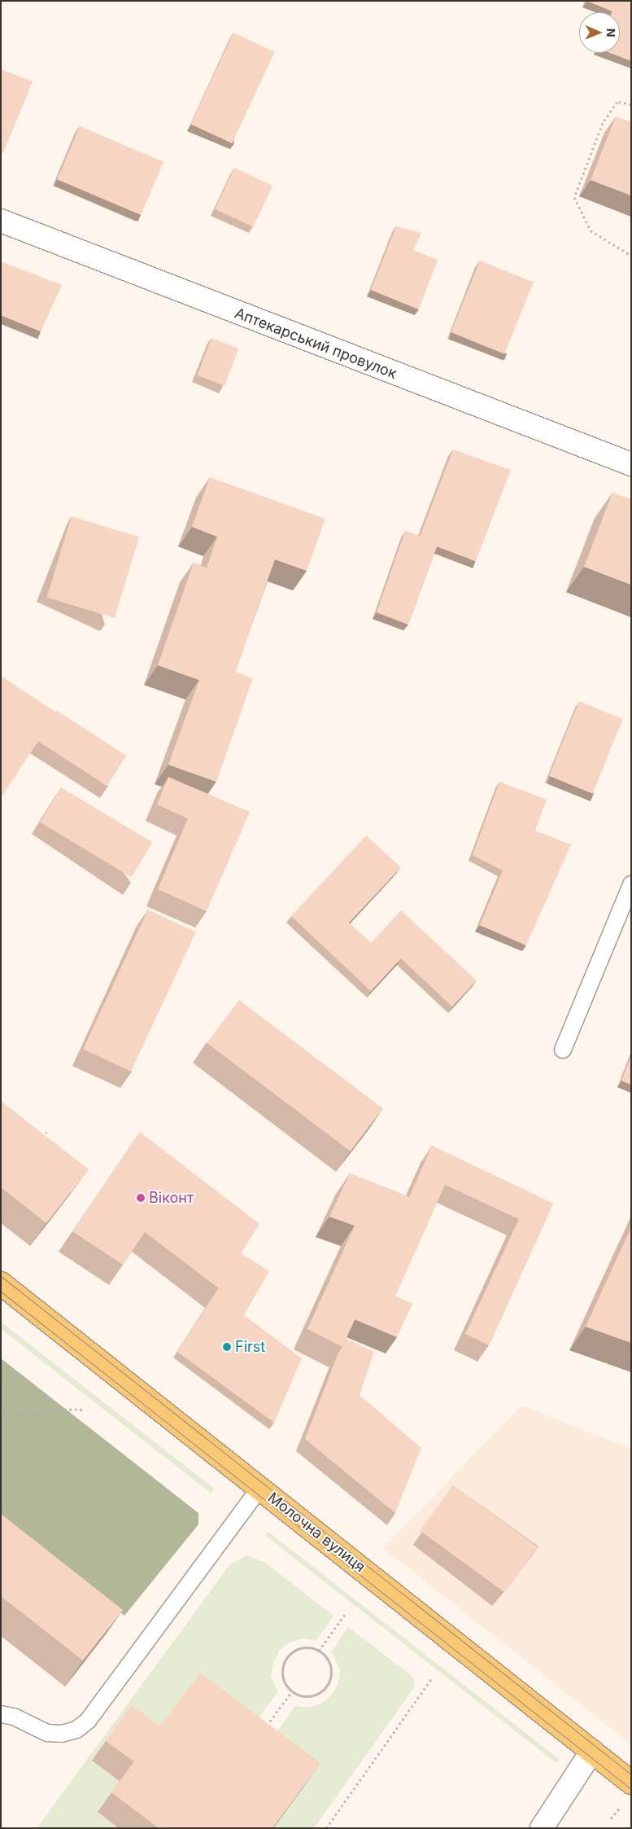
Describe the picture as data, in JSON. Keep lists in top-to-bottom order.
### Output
{
  "streets": {
    "main road": ["Молочна вулиця"],
    "street": ["Аптекарський провулок"]
  },
  "places": ["Віконт", "First"],
  "north": "right"
}
